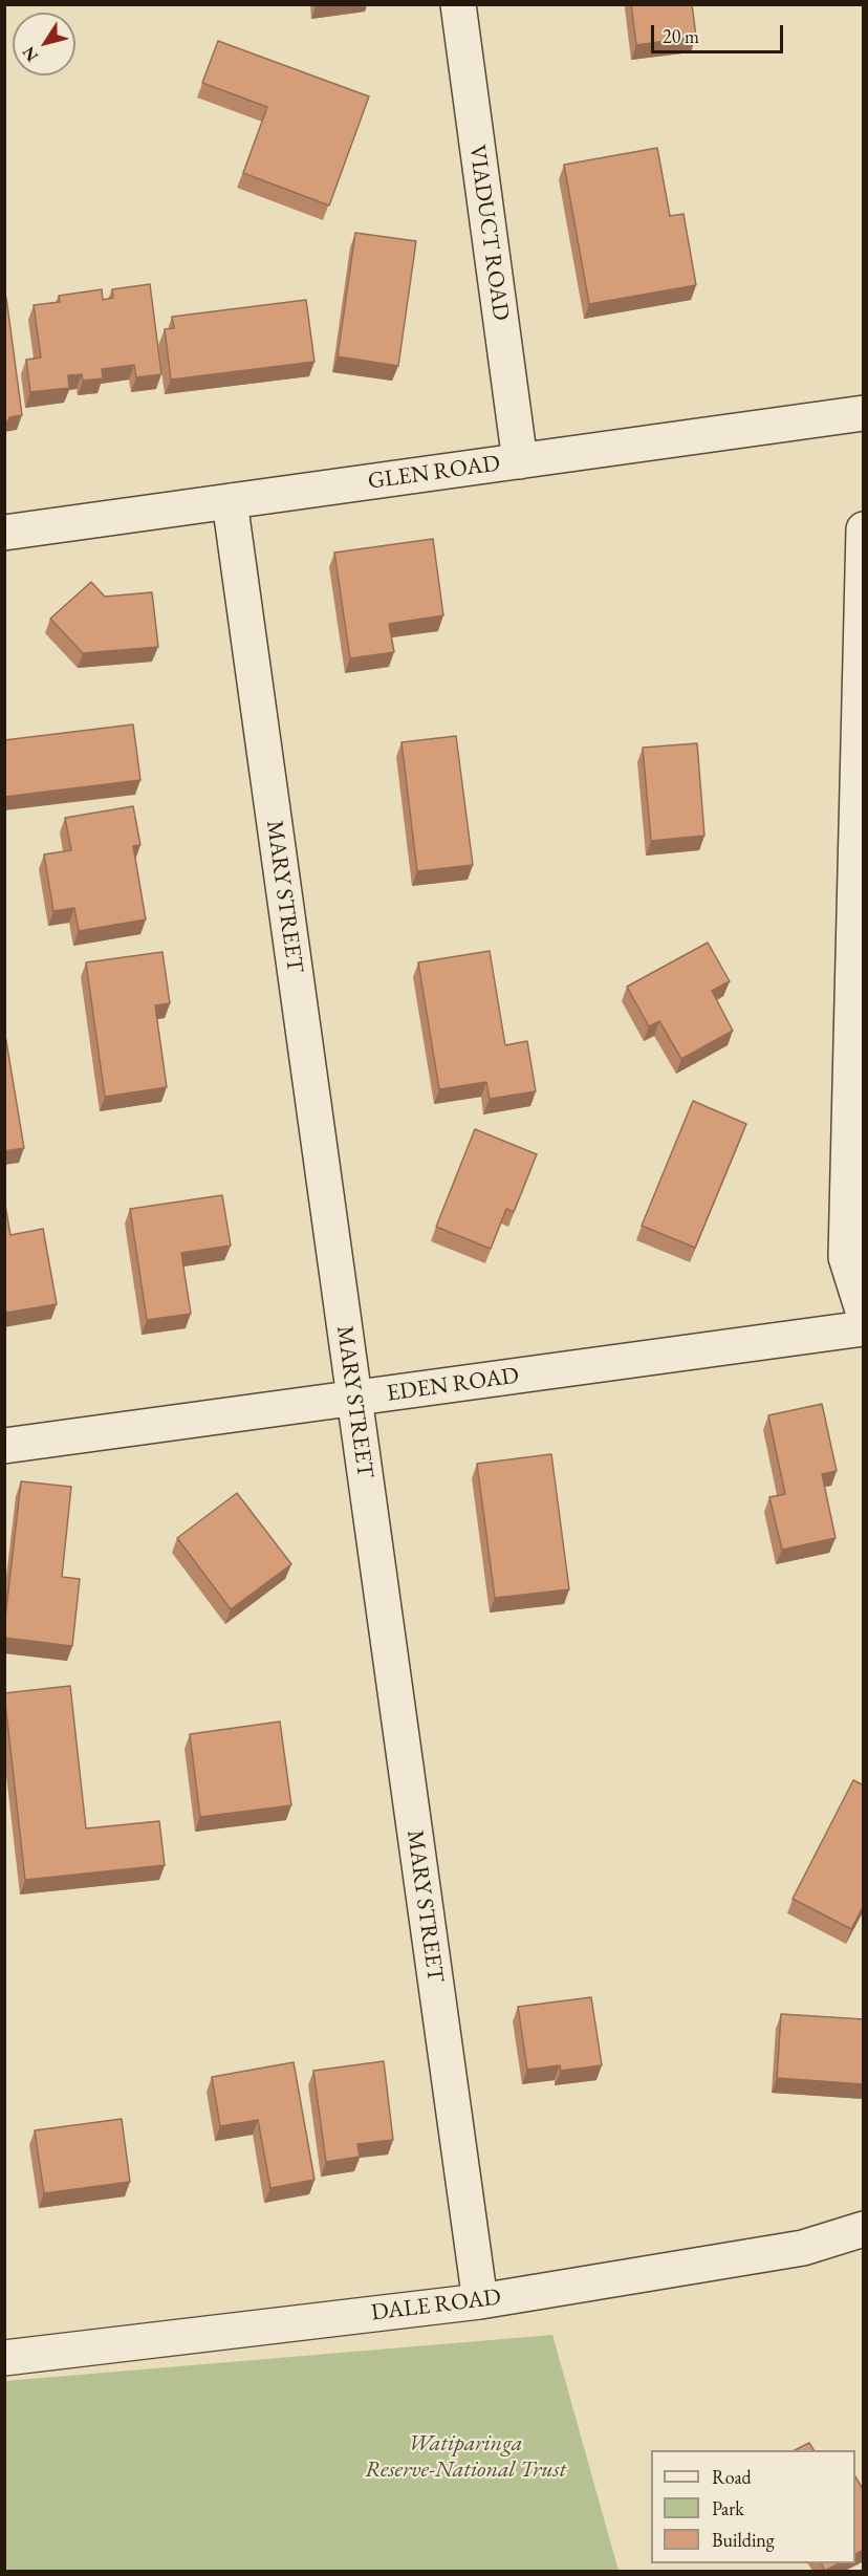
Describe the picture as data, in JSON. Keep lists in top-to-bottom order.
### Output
{
  "streets": {
    "street": [
      "VIADUCT ROAD",
      "GLEN ROAD",
      "MARY STREET",
      "EDEN ROAD",
      "DALE ROAD"
    ]
  },
  "crossings": [
    ["VIADUCT ROAD", "GLEN ROAD"],
    ["GLEN ROAD", "MARY STREET"],
    ["MARY STREET", "EDEN ROAD"],
    ["MARY STREET", "DALE ROAD"]
  ],
  "parks": ["Watiparinga Reserve-National Trust"],
  "legend": ["Road", "Park", "Building"],
  "scale_bar": "20 m",
  "north": "bottom left"
}
